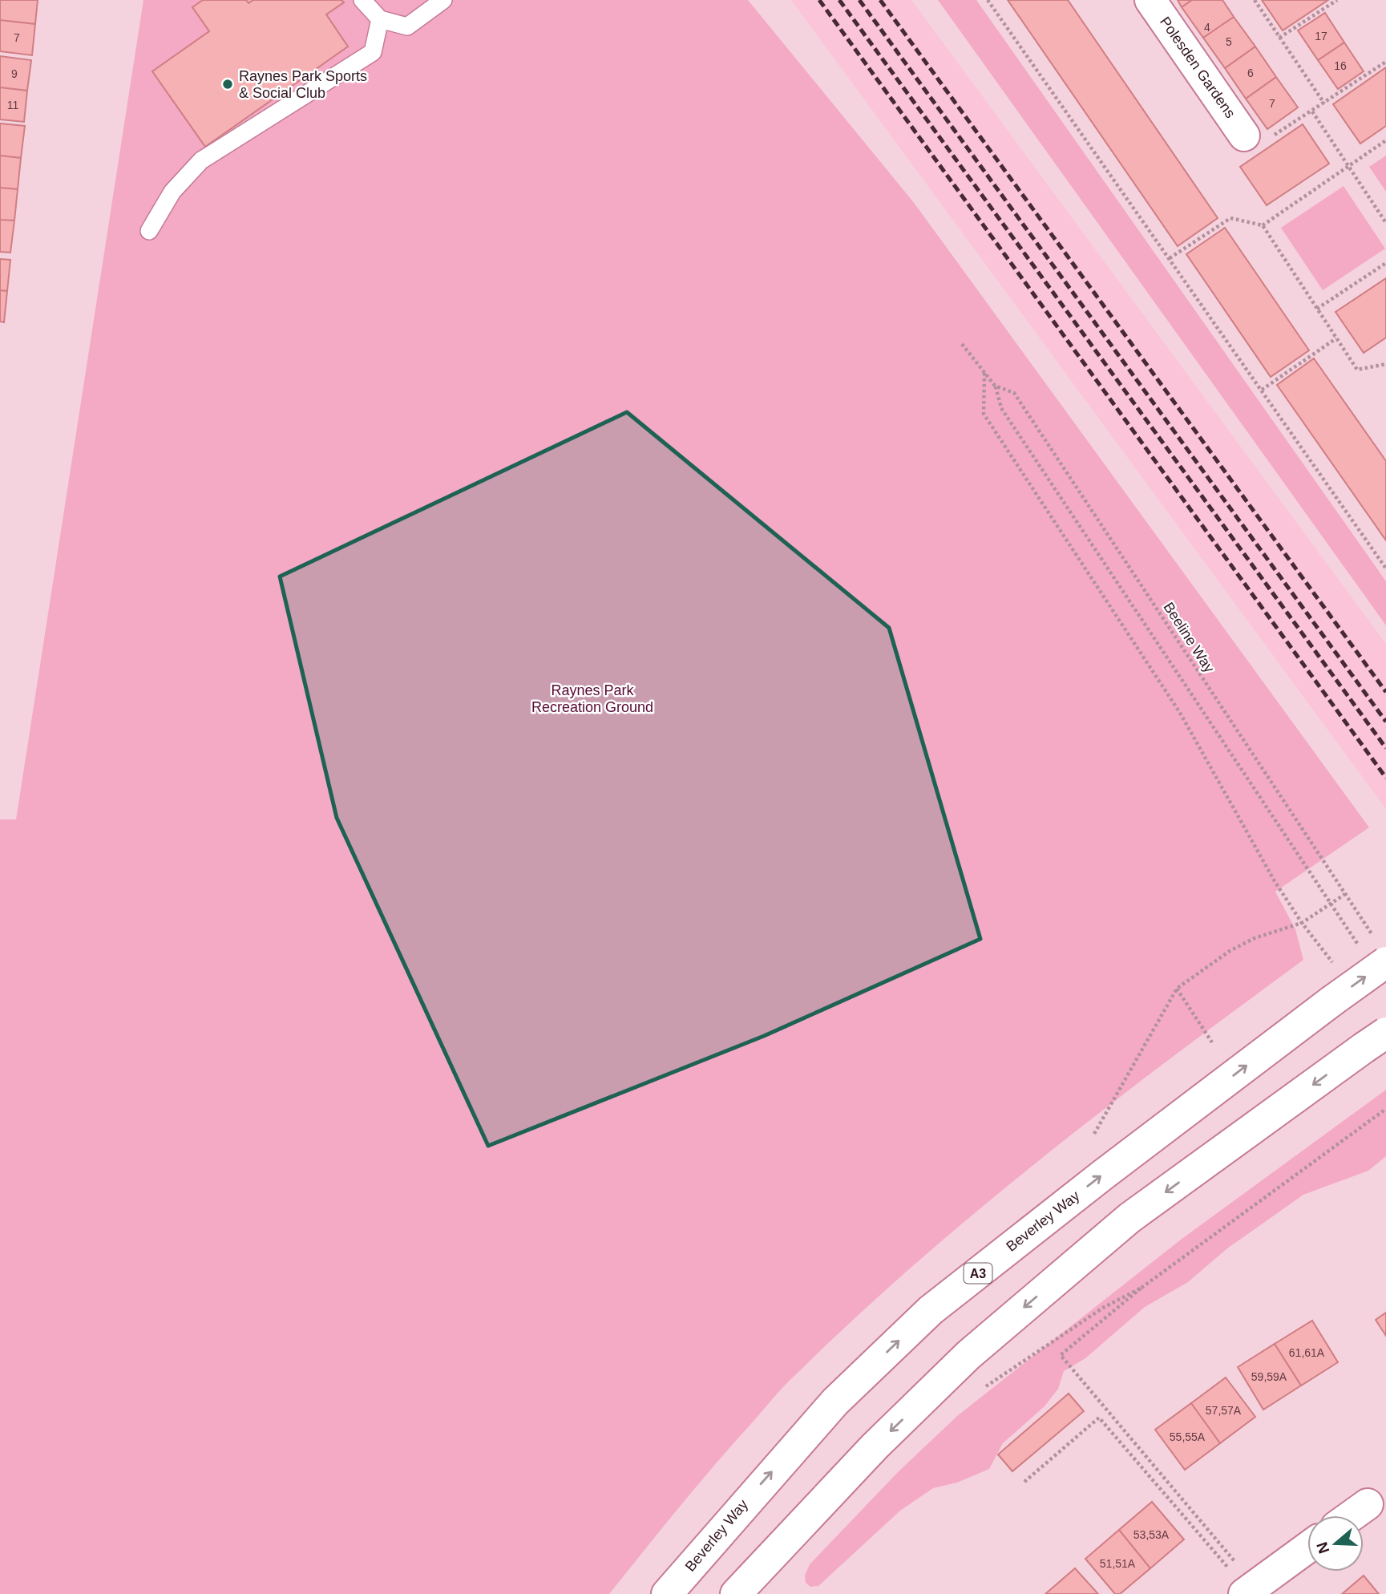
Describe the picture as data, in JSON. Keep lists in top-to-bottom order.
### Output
{
  "streets": {
    "main road": ["Polesden Gardens", "Beverley Way", "A3"],
    "path": ["Beeline Way"]
  },
  "crossings": [
    ["Beeline Way", "Beverley Way"]
  ],
  "parks": ["Raynes Park Recreation Ground"],
  "places": ["Raynes Park Sports & Social Club"],
  "house_numbers": [
    "4",
    "17",
    "7",
    "5",
    "16",
    "6",
    "9",
    "7",
    "11",
    "61,61A",
    "59,59A",
    "57,57A",
    "55,55A",
    "53,53A",
    "51,51A"
  ],
  "north": "left"
}
